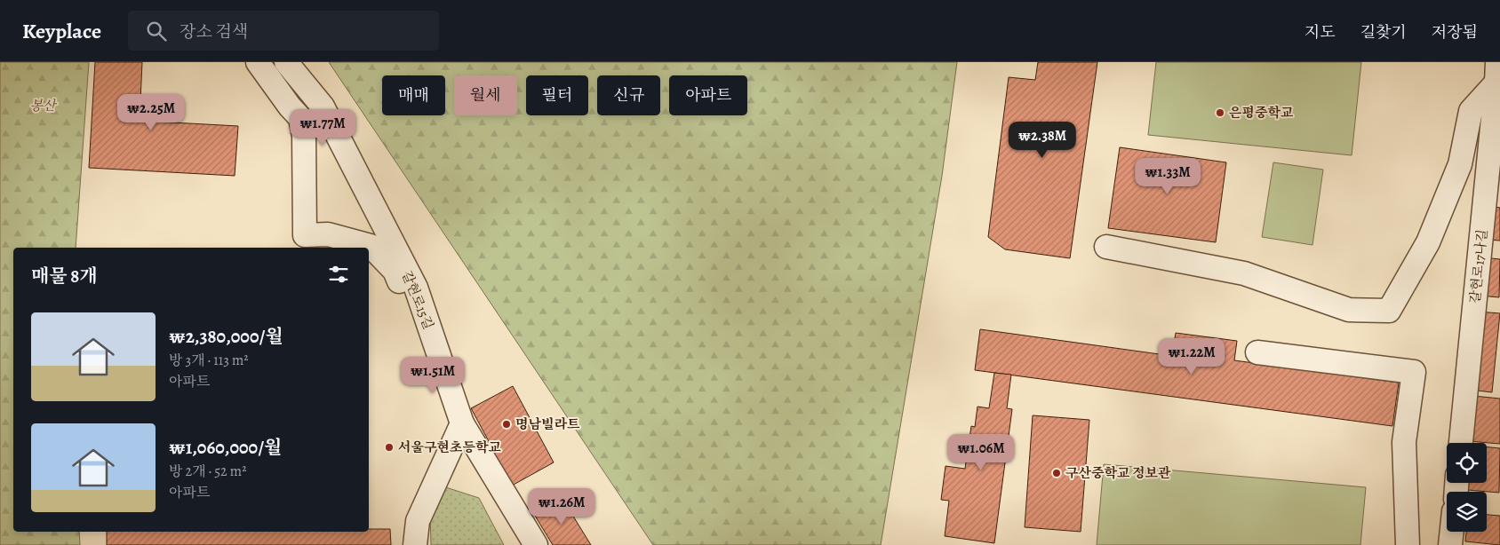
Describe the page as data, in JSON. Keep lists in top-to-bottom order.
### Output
{
  "streets": {
    "street": ["갈현로17나길", "갈현로15길"]
  },
  "parks": ["봉산"],
  "places": [
    "은평중학교",
    "명남빌라트",
    "서울구현초등학교",
    "구산중학교 정보관"
  ],
  "page": {
    "header": "Keyplace",
    "search": "장소 검색",
    "nav": ["지도", "길찾기", "저장됨"],
    "chip": [
      "매매",
      "월세",
      "필터",
      "신규",
      "아파트"
    ],
    "price": [
      "₩2.25M",
      "₩1.77M",
      "₩2.38M",
      "₩1.33M",
      "₩1.22M",
      "₩1.51M",
      "₩1.06M",
      "₩1.26M"
    ],
    "heading": "매물 8개",
    "list": [
      {
        "name": "₩2,380,000/월",
        "note": "방 3개 · 113 m² · 아파트"
      },
      {
        "name": "₩1,060,000/월",
        "note": "방 2개 · 52 m² · 아파트"
      }
    ]
  }
}
